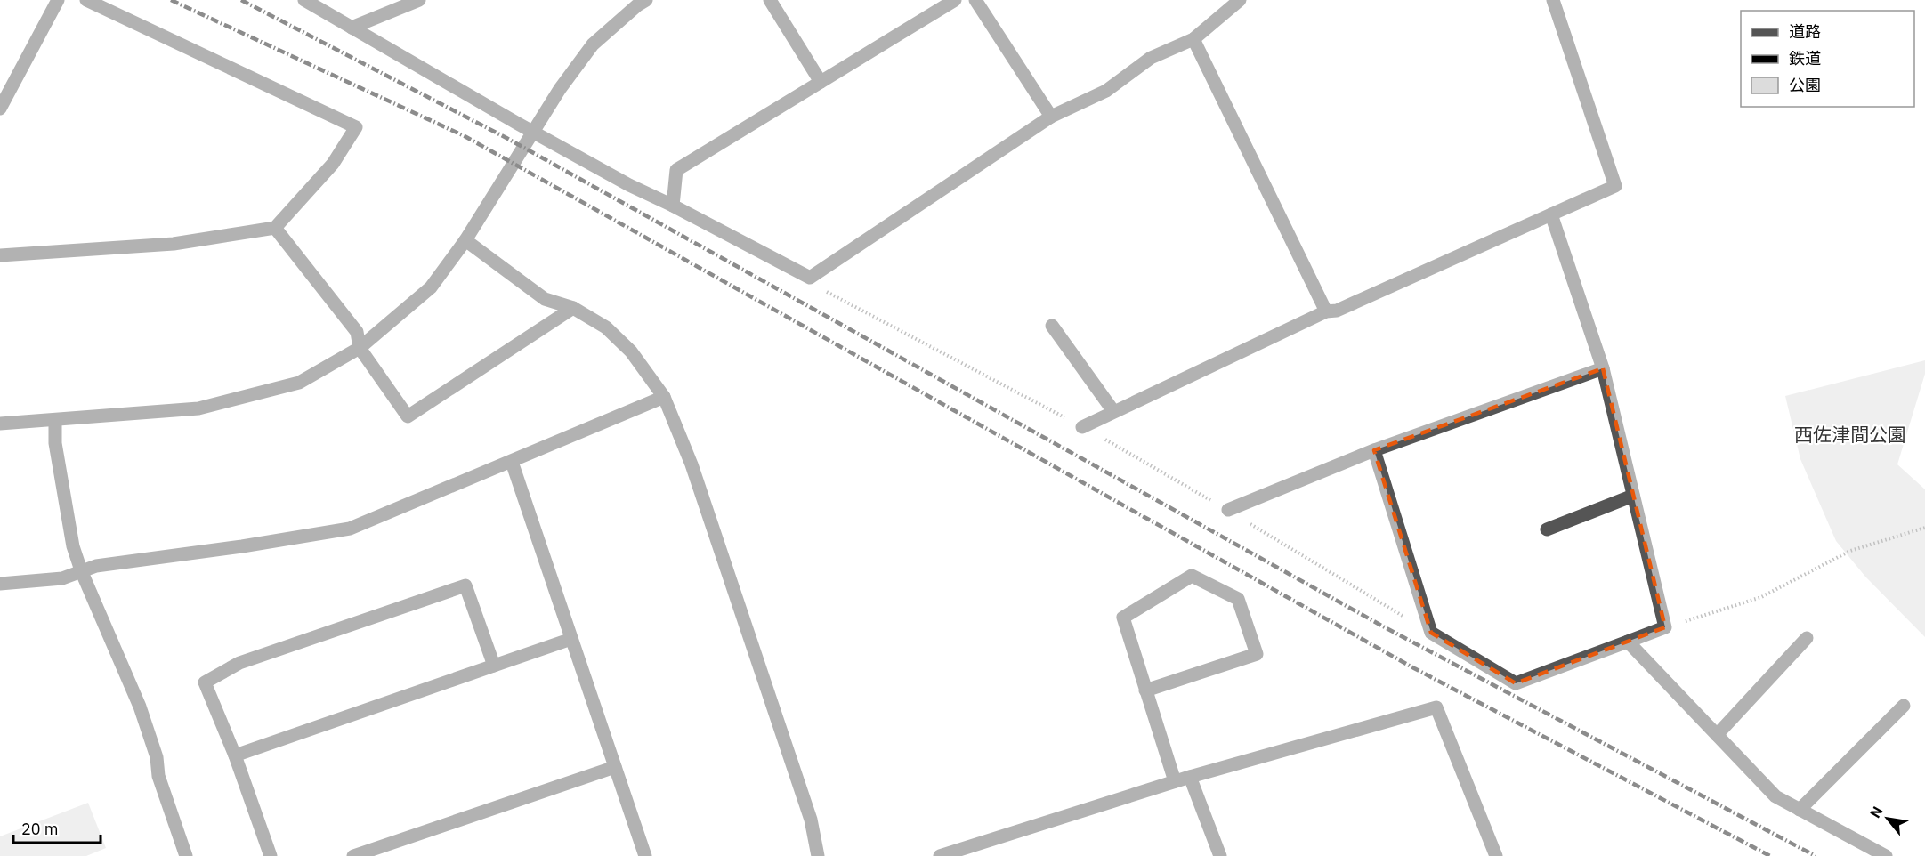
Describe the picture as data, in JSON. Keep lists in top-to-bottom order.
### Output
{
  "parks": ["西佐津間公園"],
  "legend": ["道路", "鉄道", "公園"],
  "scale_bar": "20 m",
  "north": "top left"
}
